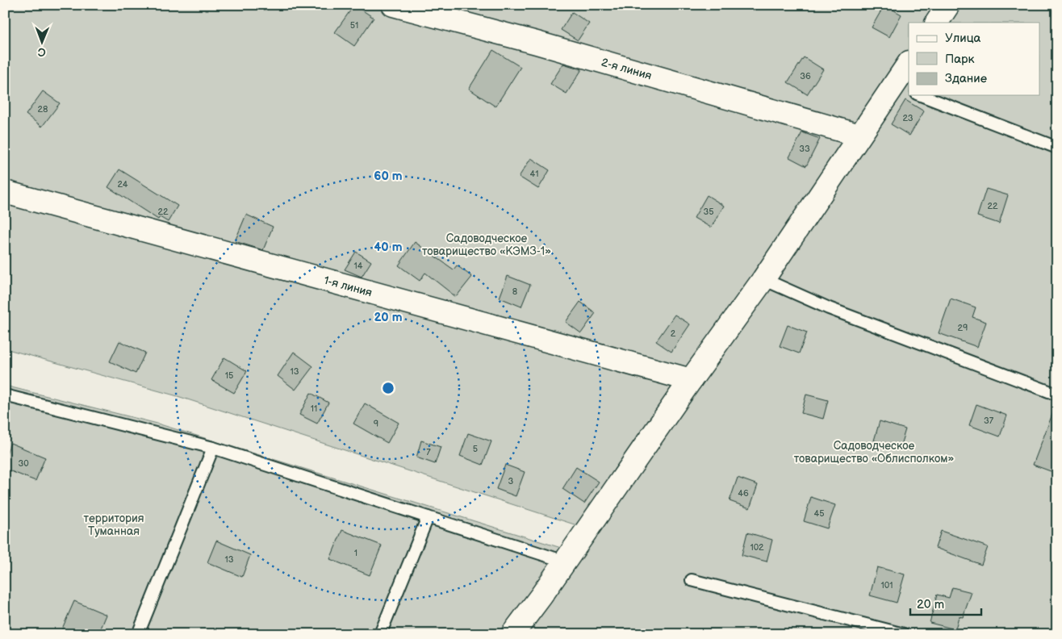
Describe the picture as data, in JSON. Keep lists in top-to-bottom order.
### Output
{
  "streets": {
    "street": ["2-я линия", "1-я линия"]
  },
  "parks": ["Садоводческое товарищество «КЭМЗ-1»", "Садоводческое товарищество «Облисполком»", "территория Туманная"],
  "house_numbers": [
    "51",
    "36",
    "28",
    "23",
    "33",
    "41",
    "24",
    "22",
    "22",
    "35",
    "14",
    "8",
    "29",
    "2",
    "13",
    "15",
    "11",
    "37",
    "9",
    "5",
    "7",
    "30",
    "3",
    "46",
    "45",
    "102",
    "1",
    "13",
    "101"
  ],
  "legend": ["Улица", "Парк", "Здание"],
  "scale_bar": "20 m",
  "north": "bottom",
  "rings": ["60 m", "40 m", "20 m"]
}
